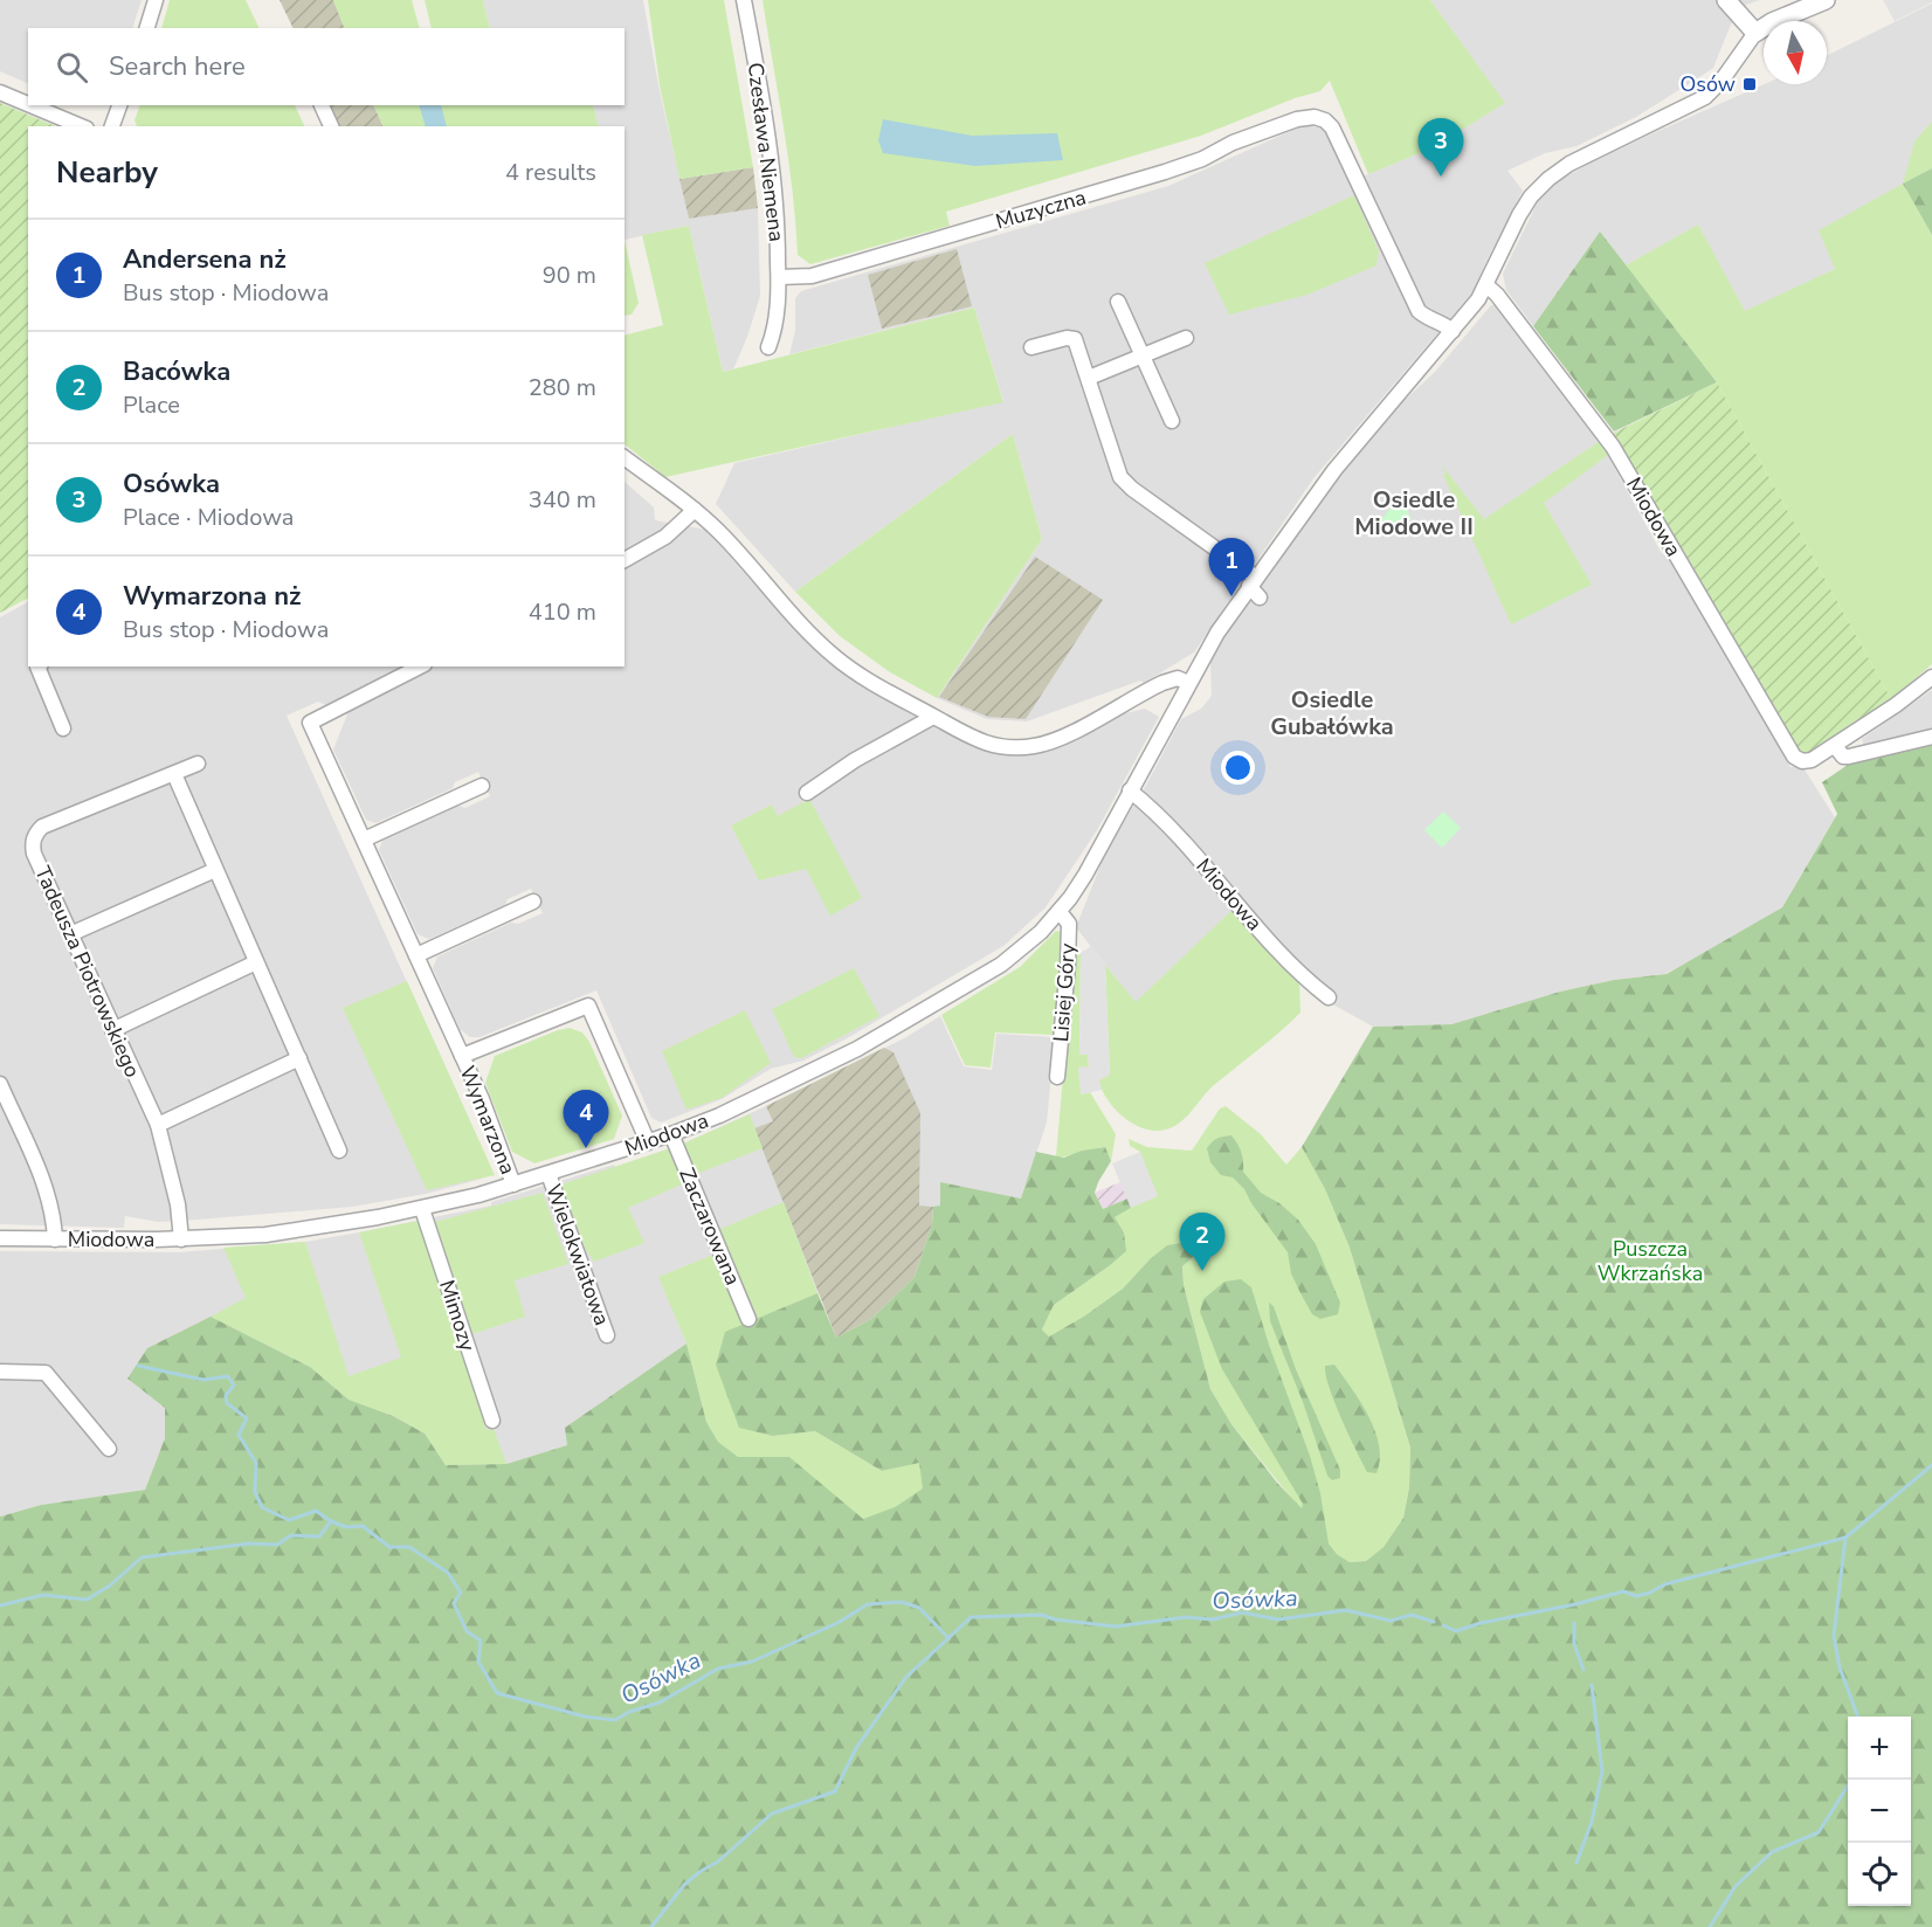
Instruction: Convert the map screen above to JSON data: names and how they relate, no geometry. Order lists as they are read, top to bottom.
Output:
{
  "streets": {
    "street": [
      "Czesława Niemena",
      "Muzyczna",
      "Miodowa",
      "Tadeusza Piotrowskiego",
      "Lisiej Góry",
      "Wymarzona",
      "Zaczarowana",
      "Wielokwiatowa",
      "Mimozy"
    ]
  },
  "crossings": [
    ["Czesława Niemena", "Muzyczna"],
    ["Muzyczna", "Miodowa"],
    ["Miodowa", "Tadeusza Piotrowskiego"],
    ["Miodowa", "Lisiej Góry"],
    ["Miodowa", "Wymarzona"],
    ["Miodowa", "Zaczarowana"],
    ["Miodowa", "Wielokwiatowa"],
    ["Miodowa", "Mimozy"]
  ],
  "districts": ["Osiedle Miodowe II", "Osiedle Gubałówka"],
  "water": ["Osówka"],
  "parks": ["Puszcza Wkrzańska"],
  "places": {
    "transit": ["Osów"]
  },
  "north": "bottom",
  "page": {
    "search": "Search here",
    "pins": [
      "3",
      "1",
      "4",
      "2"
    ],
    "heading": ["Nearby", "4 results"],
    "list": [
      {
        "mark": "1",
        "name": "Andersena nż",
        "note": "Bus stop · Miodowa",
        "value": "90 m"
      },
      {
        "mark": "2",
        "name": "Bacówka",
        "note": "Place",
        "value": "280 m"
      },
      {
        "mark": "3",
        "name": "Osówka",
        "note": "Place · Miodowa",
        "value": "340 m"
      },
      {
        "mark": "4",
        "name": "Wymarzona nż",
        "note": "Bus stop · Miodowa",
        "value": "410 m"
      }
    ],
    "map_buttons": ["+", "−"]
  }
}
